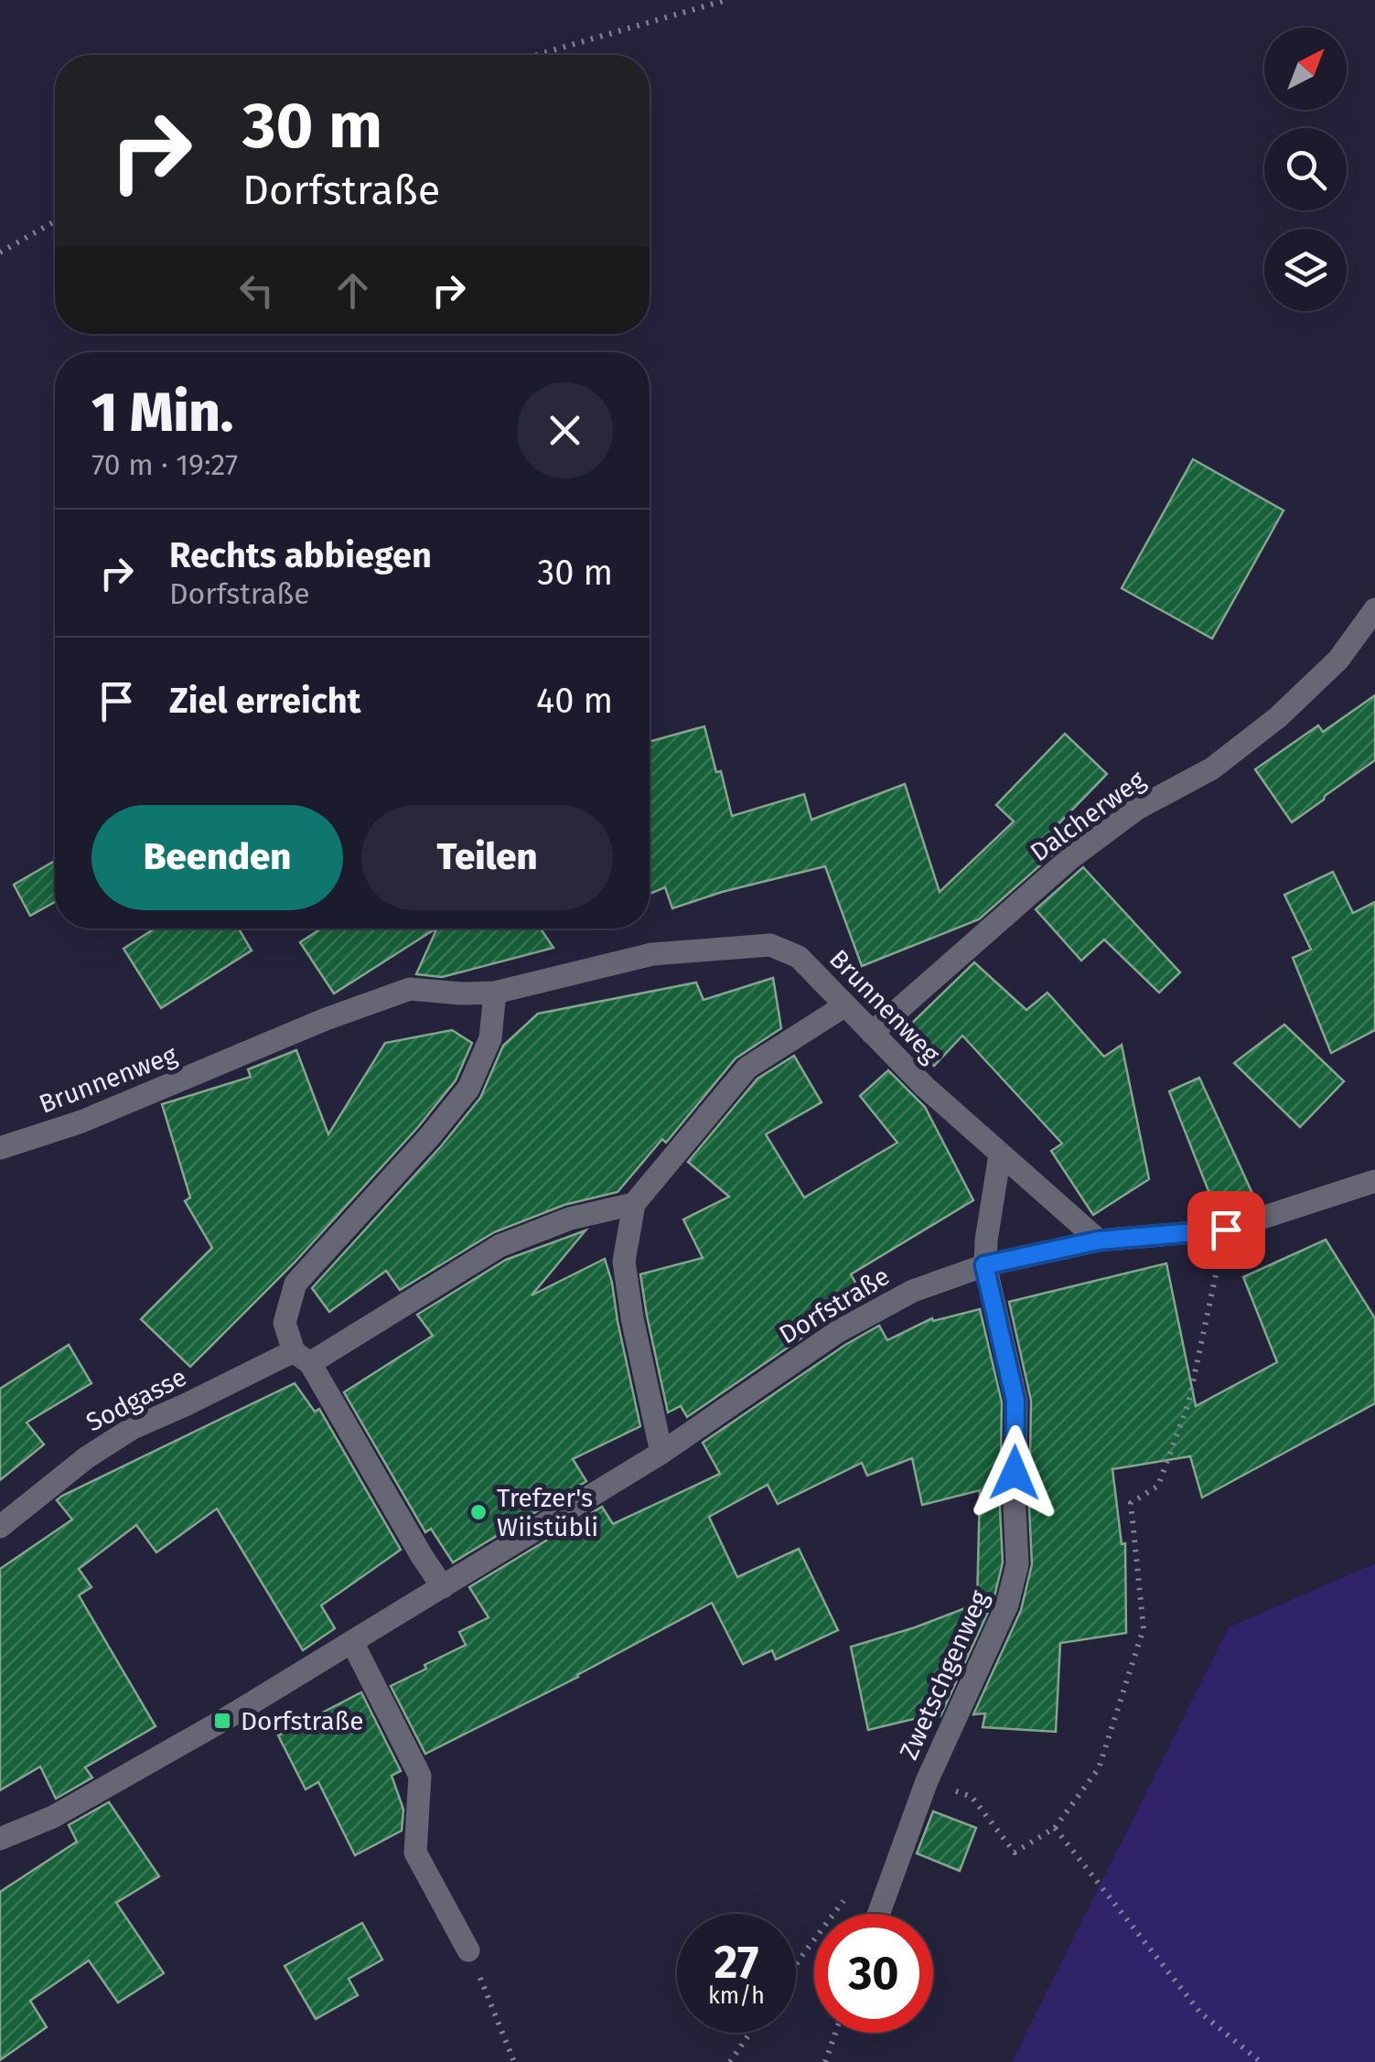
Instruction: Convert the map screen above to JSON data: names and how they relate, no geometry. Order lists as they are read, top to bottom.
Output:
{
  "streets": {
    "street": [
      "Dalcherweg",
      "Brunnenweg",
      "Dorfstraße",
      "Sodgasse",
      "Zwetschgenweg"
    ]
  },
  "crossings": [
    ["Dalcherweg", "Brunnenweg"],
    ["Brunnenweg", "Dorfstraße"],
    ["Dorfstraße", "Zwetschgenweg"]
  ],
  "places": {
    "other": ["Trefzer's Wiistübli"],
    "transit": ["Dorfstraße"]
  },
  "north": "top right",
  "page": {
    "turn": ["30 m", "Dorfstraße"],
    "heading": ["1 Min.", "70 m · 19:27"],
    "list": [
      {
        "name": "Rechts abbiegen",
        "note": "Dorfstraße",
        "value": "30 m"
      },
      {
        "name": "Ziel erreicht",
        "value": "40 m"
      }
    ],
    "buttons": ["Beenden", "Teilen"],
    "speed": "27 km/h",
    "limit": "30"
  }
}
